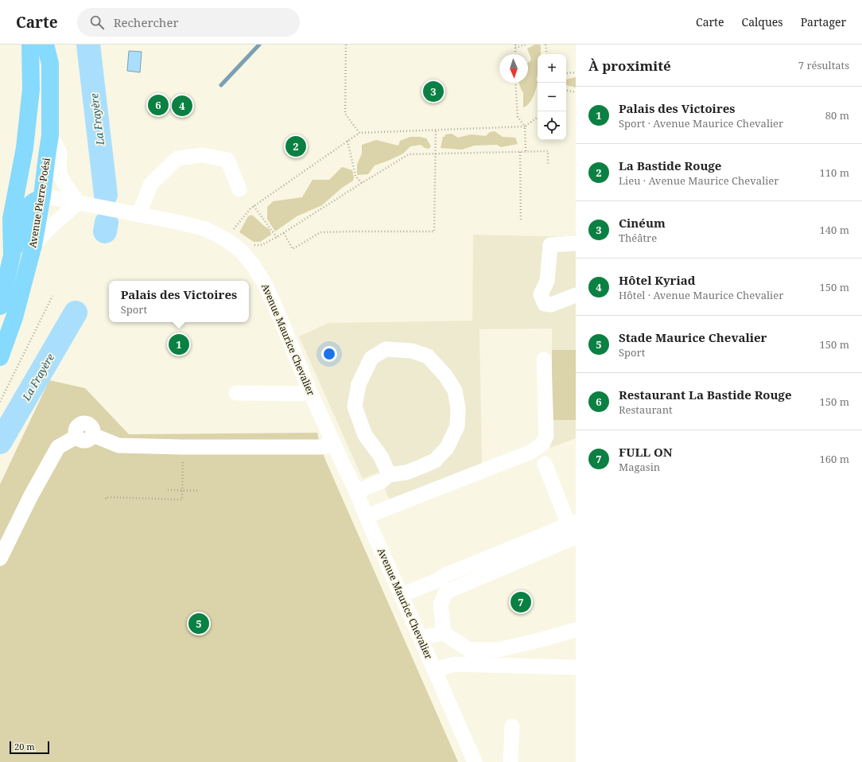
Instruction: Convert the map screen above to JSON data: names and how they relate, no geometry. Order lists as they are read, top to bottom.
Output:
{
  "streets": {
    "main road": ["Avenue Pierre Poési"],
    "street": ["Avenue Maurice Chevalier"]
  },
  "crossings": [
    ["Avenue Pierre Poési", "Avenue Maurice Chevalier"]
  ],
  "water": ["La Frayère"],
  "scale_bar": "20 m",
  "north": "bottom",
  "page": {
    "header": "Carte",
    "search": "Rechercher",
    "nav": ["Carte", "Calques", "Partager"],
    "heading": ["À proximité", "7 résultats"],
    "map_buttons": ["+", "−"],
    "pins": [
      "3",
      "6",
      "4",
      "2",
      "1",
      "7",
      "5"
    ],
    "list": [
      {
        "mark": "1",
        "name": "Palais des Victoires",
        "note": "Sport · Avenue Maurice Chevalier",
        "value": "80 m"
      },
      {
        "mark": "2",
        "name": "La Bastide Rouge",
        "note": "Lieu · Avenue Maurice Chevalier",
        "value": "110 m"
      },
      {
        "mark": "3",
        "name": "Cinéum",
        "note": "Théâtre",
        "value": "140 m"
      },
      {
        "mark": "4",
        "name": "Hôtel Kyriad",
        "note": "Hôtel · Avenue Maurice Chevalier",
        "value": "150 m"
      },
      {
        "mark": "5",
        "name": "Stade Maurice Chevalier",
        "note": "Sport",
        "value": "150 m"
      },
      {
        "mark": "6",
        "name": "Restaurant La Bastide Rouge",
        "note": "Restaurant",
        "value": "150 m"
      },
      {
        "mark": "7",
        "name": "FULL ON",
        "note": "Magasin",
        "value": "160 m"
      }
    ],
    "popup": ["Palais des Victoires", "Sport"],
    "scale": "20 m"
  }
}
